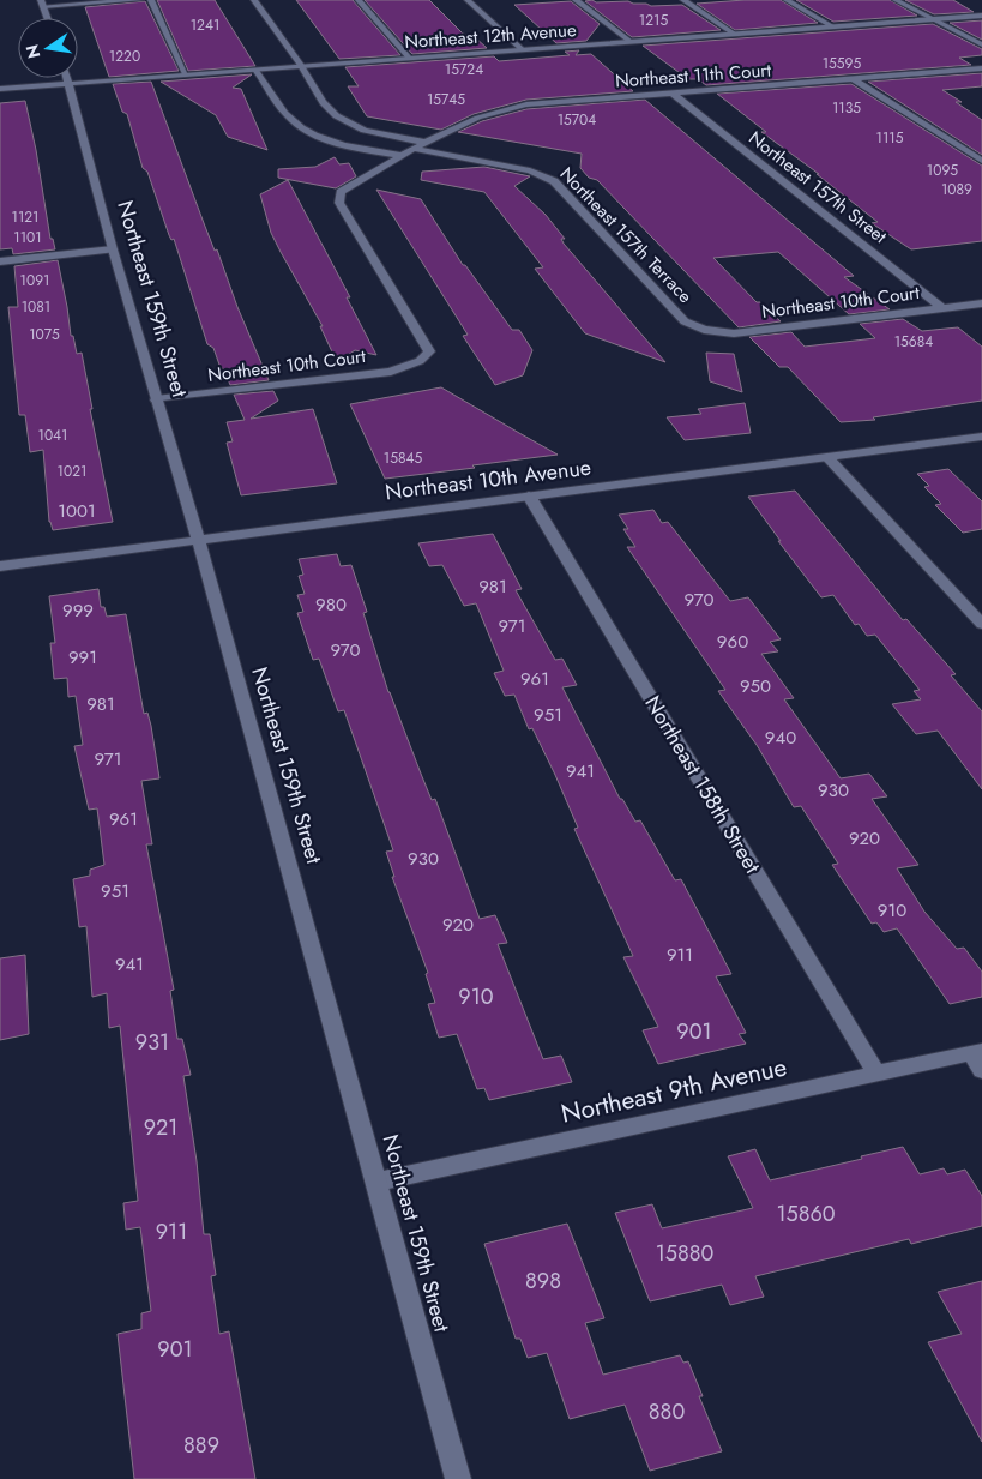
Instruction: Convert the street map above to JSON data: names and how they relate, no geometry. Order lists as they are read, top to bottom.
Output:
{
  "streets": {
    "street": [
      "Northeast 12th Avenue",
      "Northeast 11th Court",
      "Northeast 157th Street",
      "Northeast 157th Terrace",
      "Northeast 159th Street",
      "Northeast 10th Court",
      "Northeast 10th Avenue",
      "Northeast 158th Street",
      "Northeast 9th Avenue"
    ]
  },
  "crossings": [
    ["Northeast 12th Avenue", "Northeast 159th Street"],
    ["Northeast 11th Court", "Northeast 157th Street"],
    ["Northeast 11th Court", "Northeast 157th Terrace"],
    ["Northeast 157th Street", "Northeast 10th Court"],
    ["Northeast 157th Terrace", "Northeast 10th Court"],
    ["Northeast 159th Street", "Northeast 10th Court"],
    ["Northeast 159th Street", "Northeast 10th Avenue"],
    ["Northeast 159th Street", "Northeast 9th Avenue"],
    ["Northeast 10th Avenue", "Northeast 158th Street"],
    ["Northeast 158th Street", "Northeast 9th Avenue"]
  ],
  "house_numbers": [
    "1215",
    "1241",
    "1220",
    "15595",
    "15724",
    "15745",
    "1135",
    "15704",
    "1115",
    "1095",
    "1089",
    "1121",
    "1101",
    "1091",
    "1081",
    "1075",
    "15684",
    "1041",
    "15845",
    "1021",
    "1001",
    "981",
    "970",
    "980",
    "999",
    "971",
    "960",
    "970",
    "991",
    "961",
    "950",
    "981",
    "951",
    "940",
    "971",
    "941",
    "930",
    "961",
    "920",
    "930",
    "951",
    "910",
    "920",
    "911",
    "941",
    "910",
    "901",
    "931",
    "921",
    "15860",
    "911",
    "15880",
    "898",
    "901",
    "880",
    "889"
  ],
  "north": "left"
}
